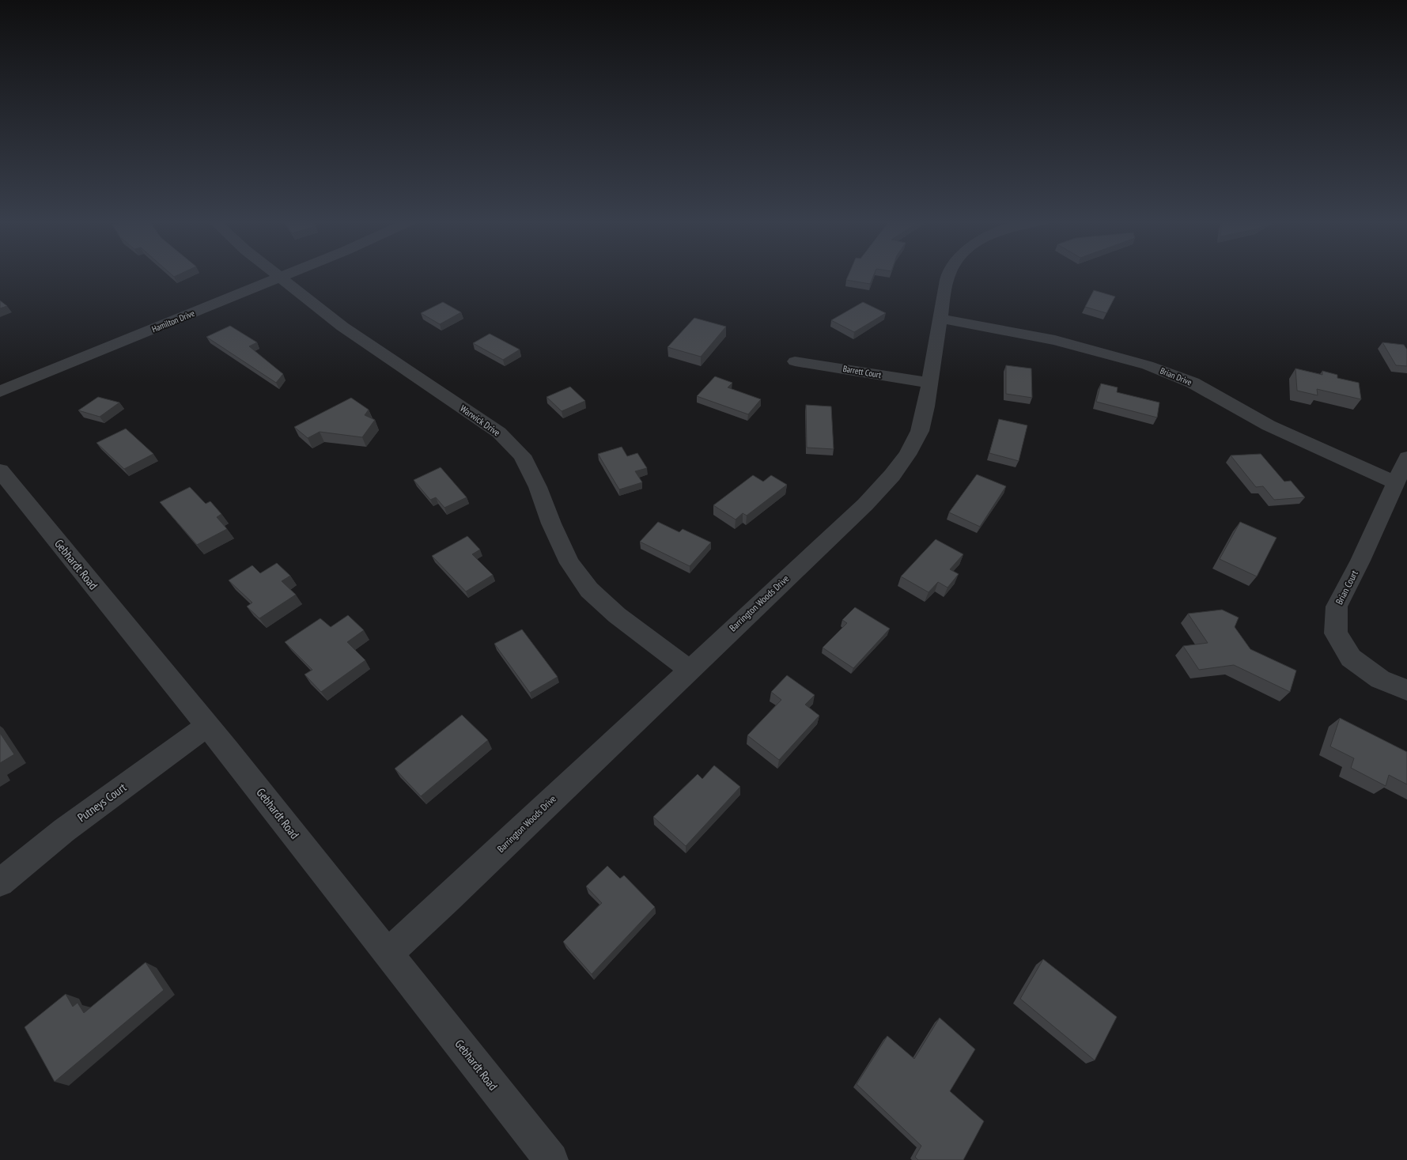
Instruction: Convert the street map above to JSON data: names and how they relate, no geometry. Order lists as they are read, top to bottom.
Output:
{
  "streets": {
    "street": [
      "Hamilton Drive",
      "Barrett Court",
      "Brian Drive",
      "Warwick Drive",
      "Gebhardt Road",
      "Brian Court",
      "Barrington Woods Drive",
      "Putneys Court"
    ]
  },
  "crossings": [
    ["Hamilton Drive", "Warwick Drive"],
    ["Barrett Court", "Barrington Woods Drive"],
    ["Brian Drive", "Brian Court"],
    ["Brian Drive", "Barrington Woods Drive"],
    ["Warwick Drive", "Barrington Woods Drive"],
    ["Gebhardt Road", "Barrington Woods Drive"],
    ["Gebhardt Road", "Putneys Court"]
  ]
}
